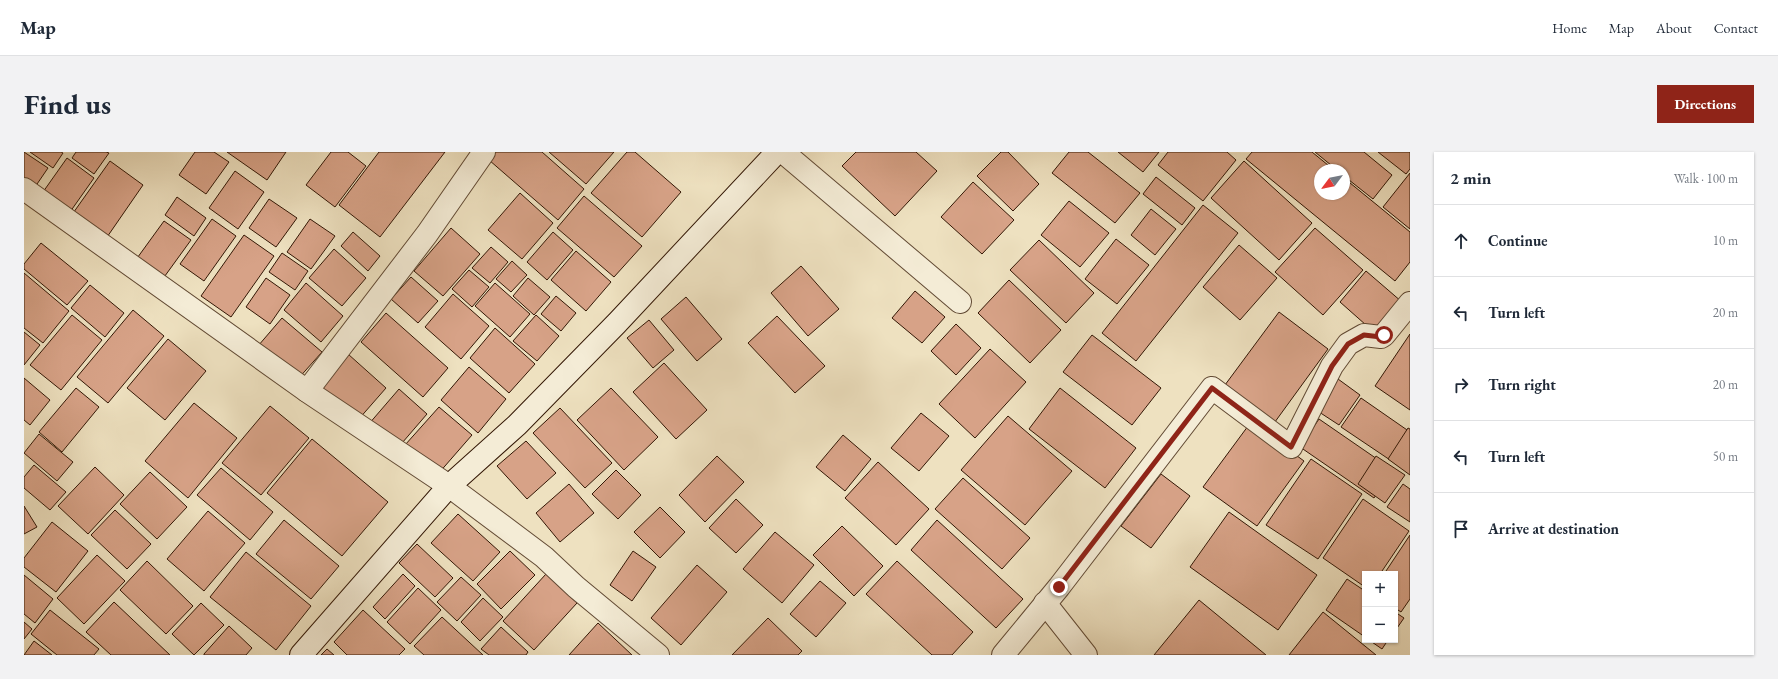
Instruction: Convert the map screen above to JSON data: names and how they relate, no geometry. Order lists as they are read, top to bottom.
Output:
{
  "north": "bottom left",
  "page": {
    "header": "Map",
    "nav": [
      "Home",
      "Map",
      "About",
      "Contact"
    ],
    "buttons": "Directions",
    "title": "Find us",
    "heading": ["2 min", "Walk · 100 m"],
    "list": [
      ["Continue", "10 m"],
      ["Turn left", "20 m"],
      ["Turn right", "20 m"],
      ["Turn left", "50 m"],
      "Arrive at destination"
    ],
    "map_buttons": ["+", "−"]
  }
}
